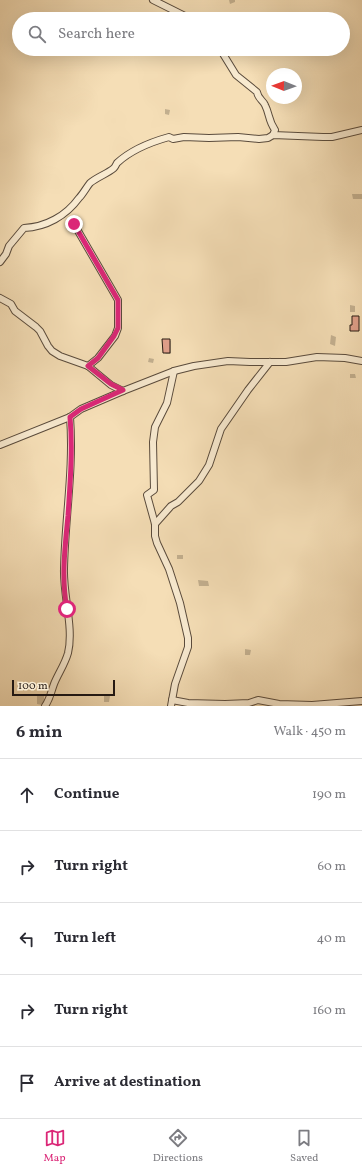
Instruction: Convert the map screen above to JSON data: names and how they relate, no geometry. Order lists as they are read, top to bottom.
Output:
{
  "scale_bar": "100 m",
  "north": "left",
  "page": {
    "search": "Search here",
    "scale": "100 m",
    "heading": ["6 min", "Walk · 450 m"],
    "list": [
      ["Continue", "190 m"],
      ["Turn right", "60 m"],
      ["Turn left", "40 m"],
      ["Turn right", "160 m"],
      "Arrive at destination"
    ],
    "nav": ["Map", "Directions", "Saved"]
  }
}
